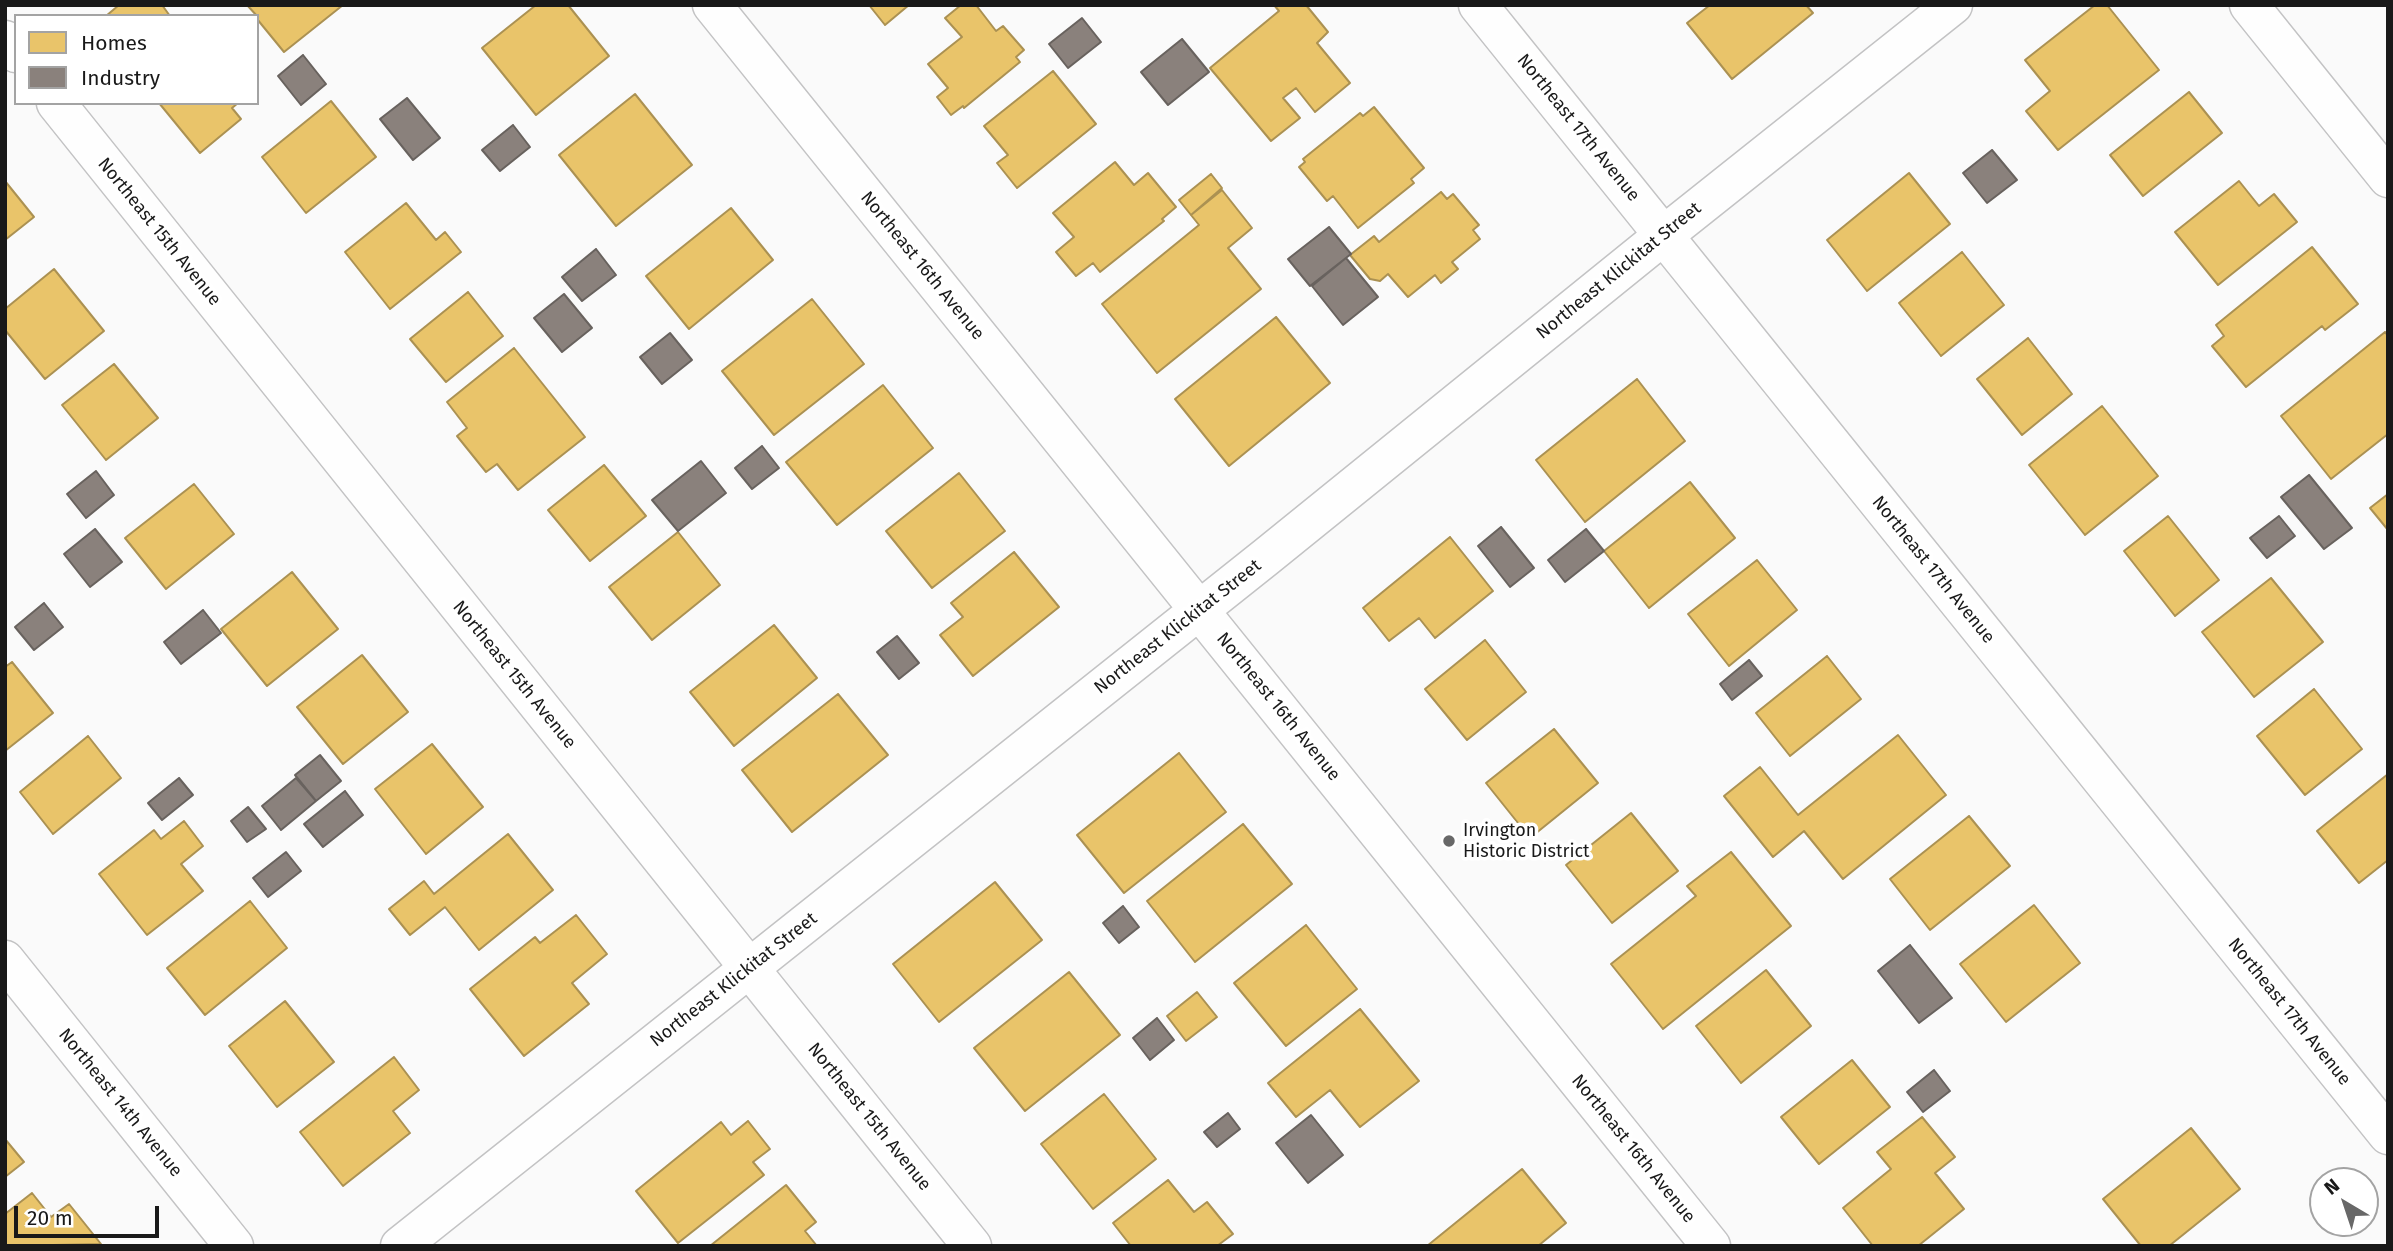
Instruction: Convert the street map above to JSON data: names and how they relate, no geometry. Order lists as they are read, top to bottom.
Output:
{
  "streets": {
    "street": [
      "Northeast 17th Avenue",
      "Northeast 15th Avenue",
      "Northeast 16th Avenue",
      "Northeast Klickitat Street",
      "Northeast 14th Avenue"
    ]
  },
  "crossings": [
    ["Northeast 17th Avenue", "Northeast Klickitat Street"],
    ["Northeast 15th Avenue", "Northeast Klickitat Street"],
    ["Northeast 16th Avenue", "Northeast Klickitat Street"]
  ],
  "places": ["Irvington Historic District"],
  "legend": ["Homes", "Industry"],
  "scale_bar": "20 m",
  "north": "top left"
}
